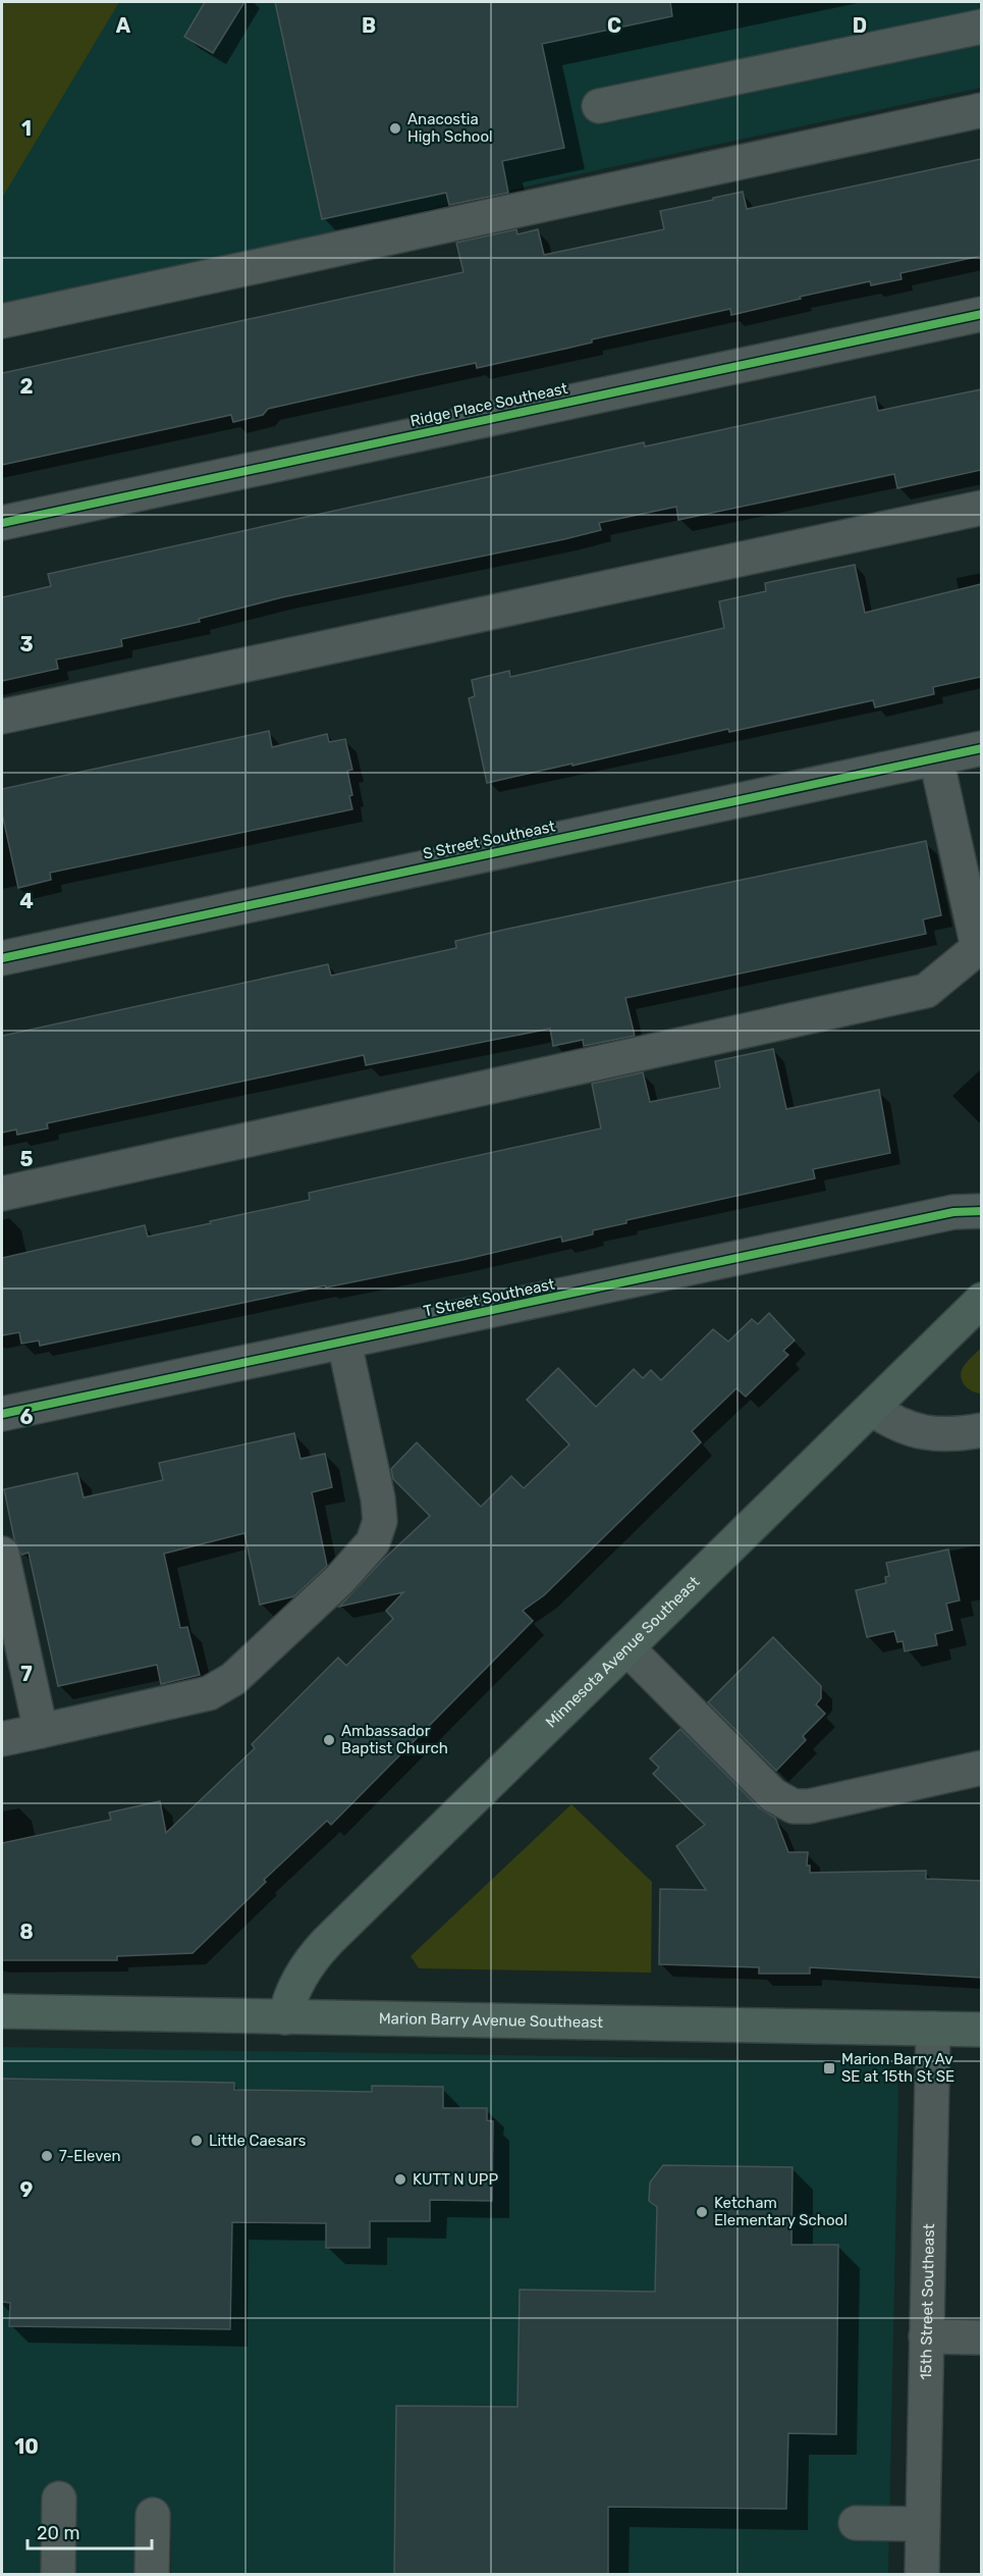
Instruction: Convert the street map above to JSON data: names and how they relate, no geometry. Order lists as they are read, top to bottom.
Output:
{
  "streets": {
    "main road": ["Minnesota Avenue Southeast", "Marion Barry Avenue Southeast"],
    "street": [
      "Ridge Place Southeast",
      "S Street Southeast",
      "T Street Southeast",
      "15th Street Southeast"
    ]
  },
  "crossings": [
    ["Minnesota Avenue Southeast", "Marion Barry Avenue Southeast"],
    ["Marion Barry Avenue Southeast", "15th Street Southeast"]
  ],
  "places": {
    "other": [
      "Anacostia High School",
      "Ambassador Baptist Church",
      "Little Caesars",
      "7-Eleven",
      "KUTT N UPP",
      "Ketcham Elementary School"
    ],
    "transit": ["Marion Barry Av SE at 15th St SE"]
  },
  "scale_bar": "20 m",
  "grid": {
    "columns": [
      "A",
      "B",
      "C",
      "D"
    ],
    "rows": [
      "1",
      "2",
      "3",
      "4",
      "5",
      "6",
      "7",
      "8",
      "9",
      "10"
    ]
  }
}
